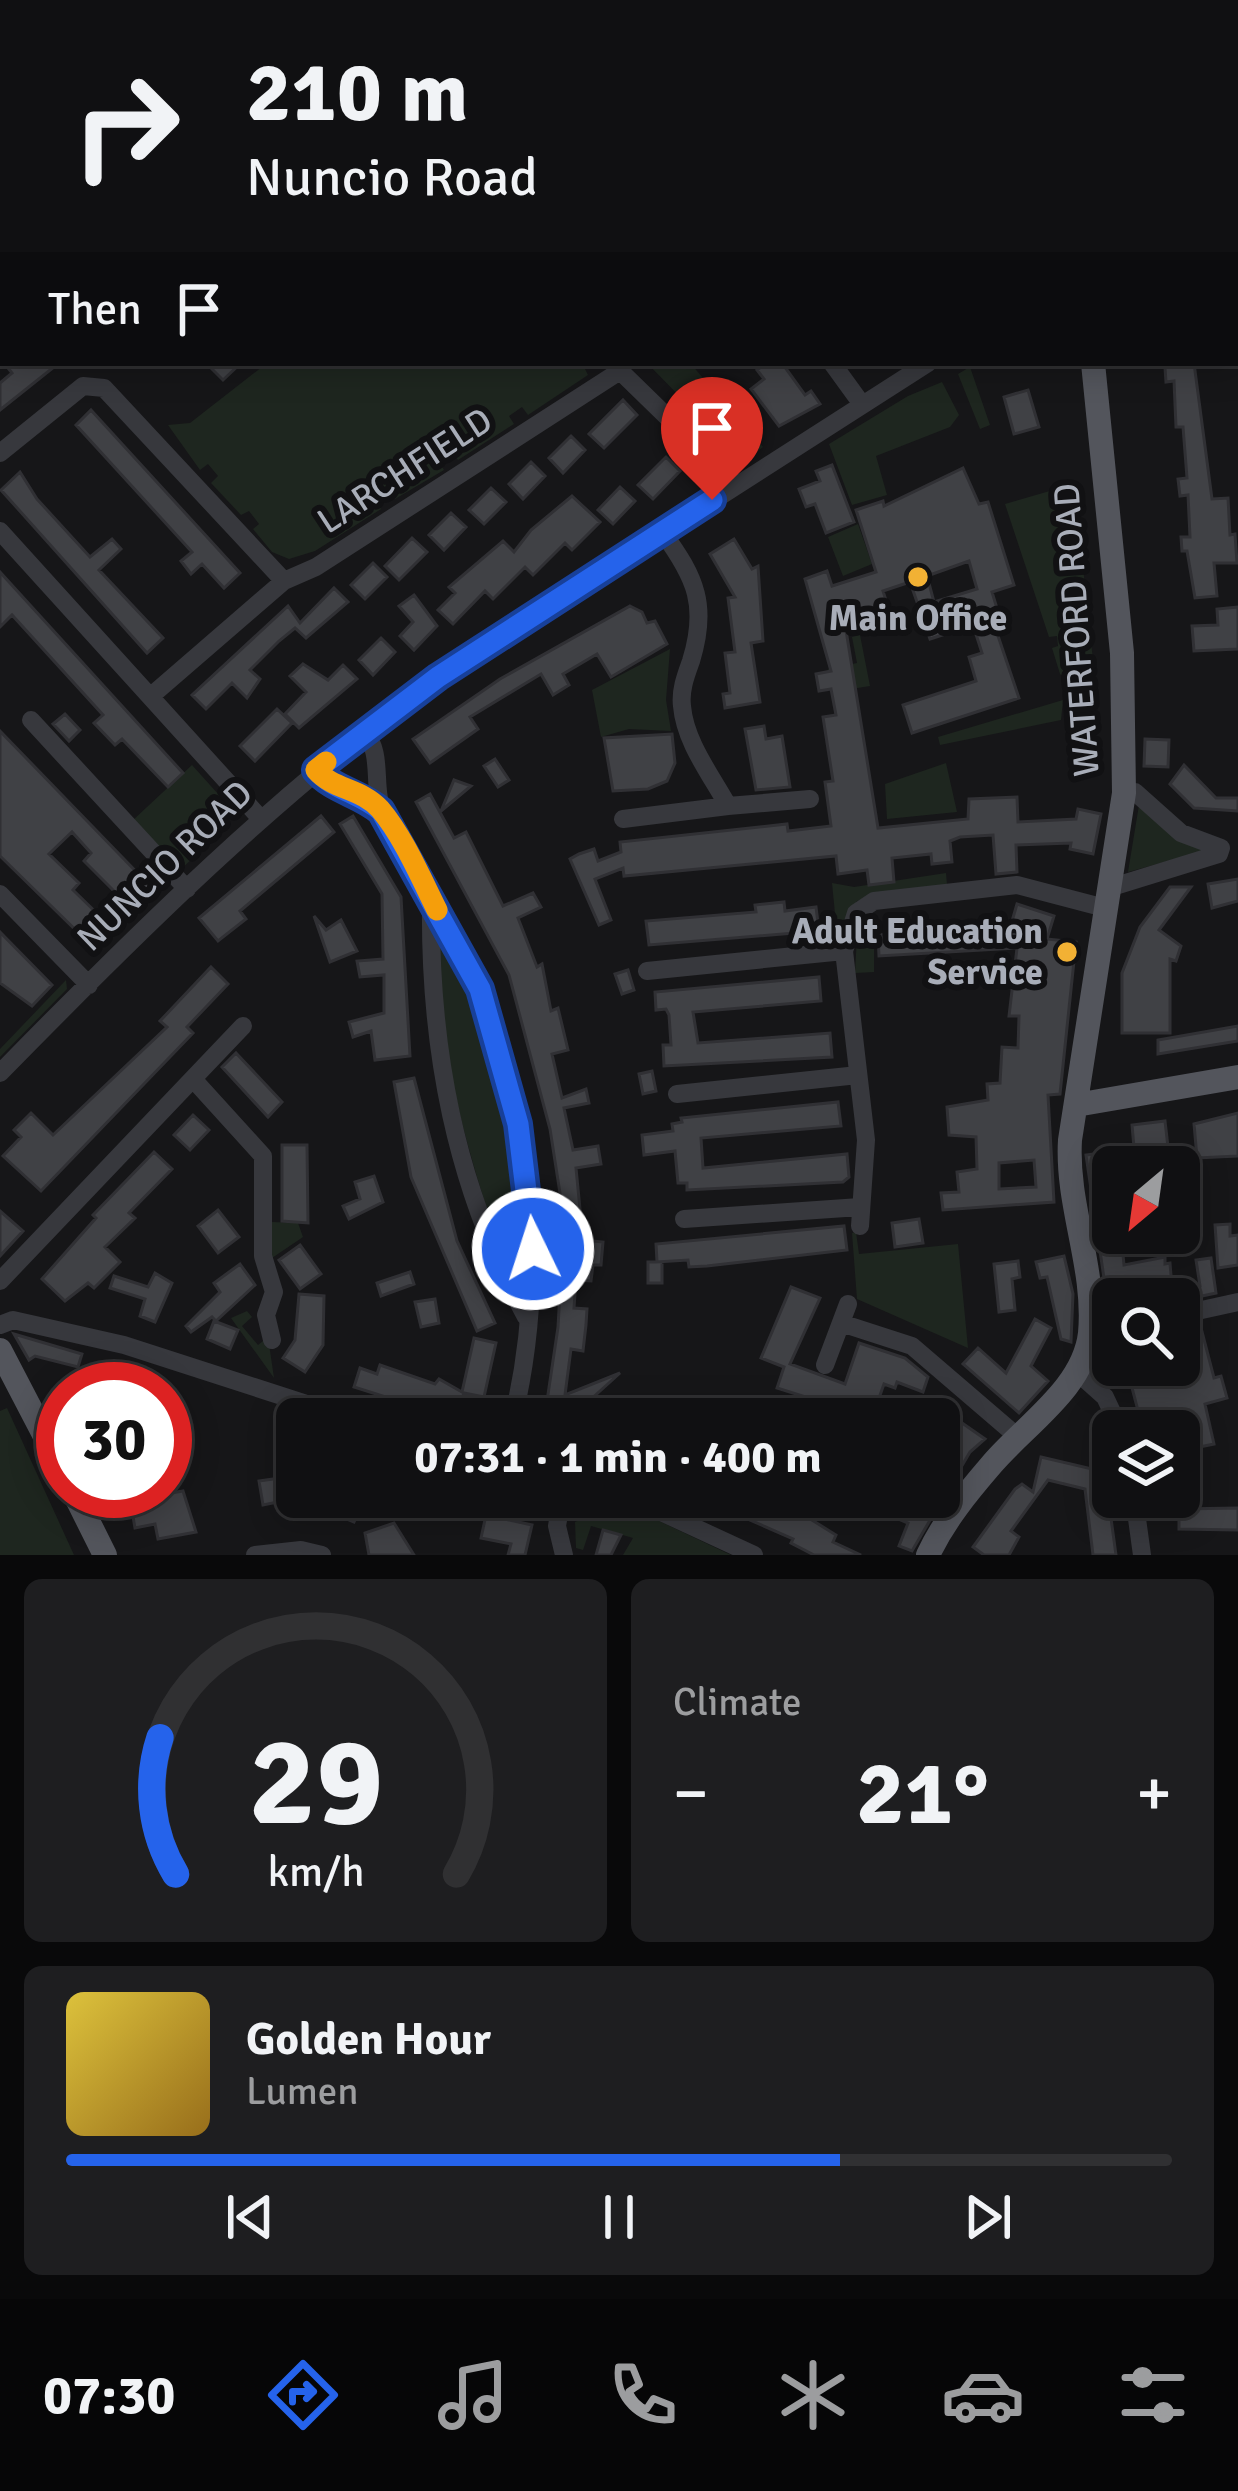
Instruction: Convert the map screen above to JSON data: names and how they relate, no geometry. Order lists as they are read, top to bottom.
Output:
{
  "streets": {
    "main road": ["WATERFORD ROAD"],
    "street": ["LARCHFIELD", "NUNCIO ROAD"]
  },
  "crossings": [
    ["LARCHFIELD", "NUNCIO ROAD"]
  ],
  "places": ["Main Office", "Adult Education Service"],
  "north": "bottom left",
  "page": {
    "turn": ["210 m", "Nuncio Road"],
    "then": "Then",
    "limit": "30",
    "trip": "07:31 · 1 min · 400 m",
    "tile": "Climate",
    "heat": ["−", "21°", "+"],
    "song": ["Golden Hour", "Lumen"],
    "tabs": "07:30",
    "gauge": ["29", "km/h"]
  }
}
